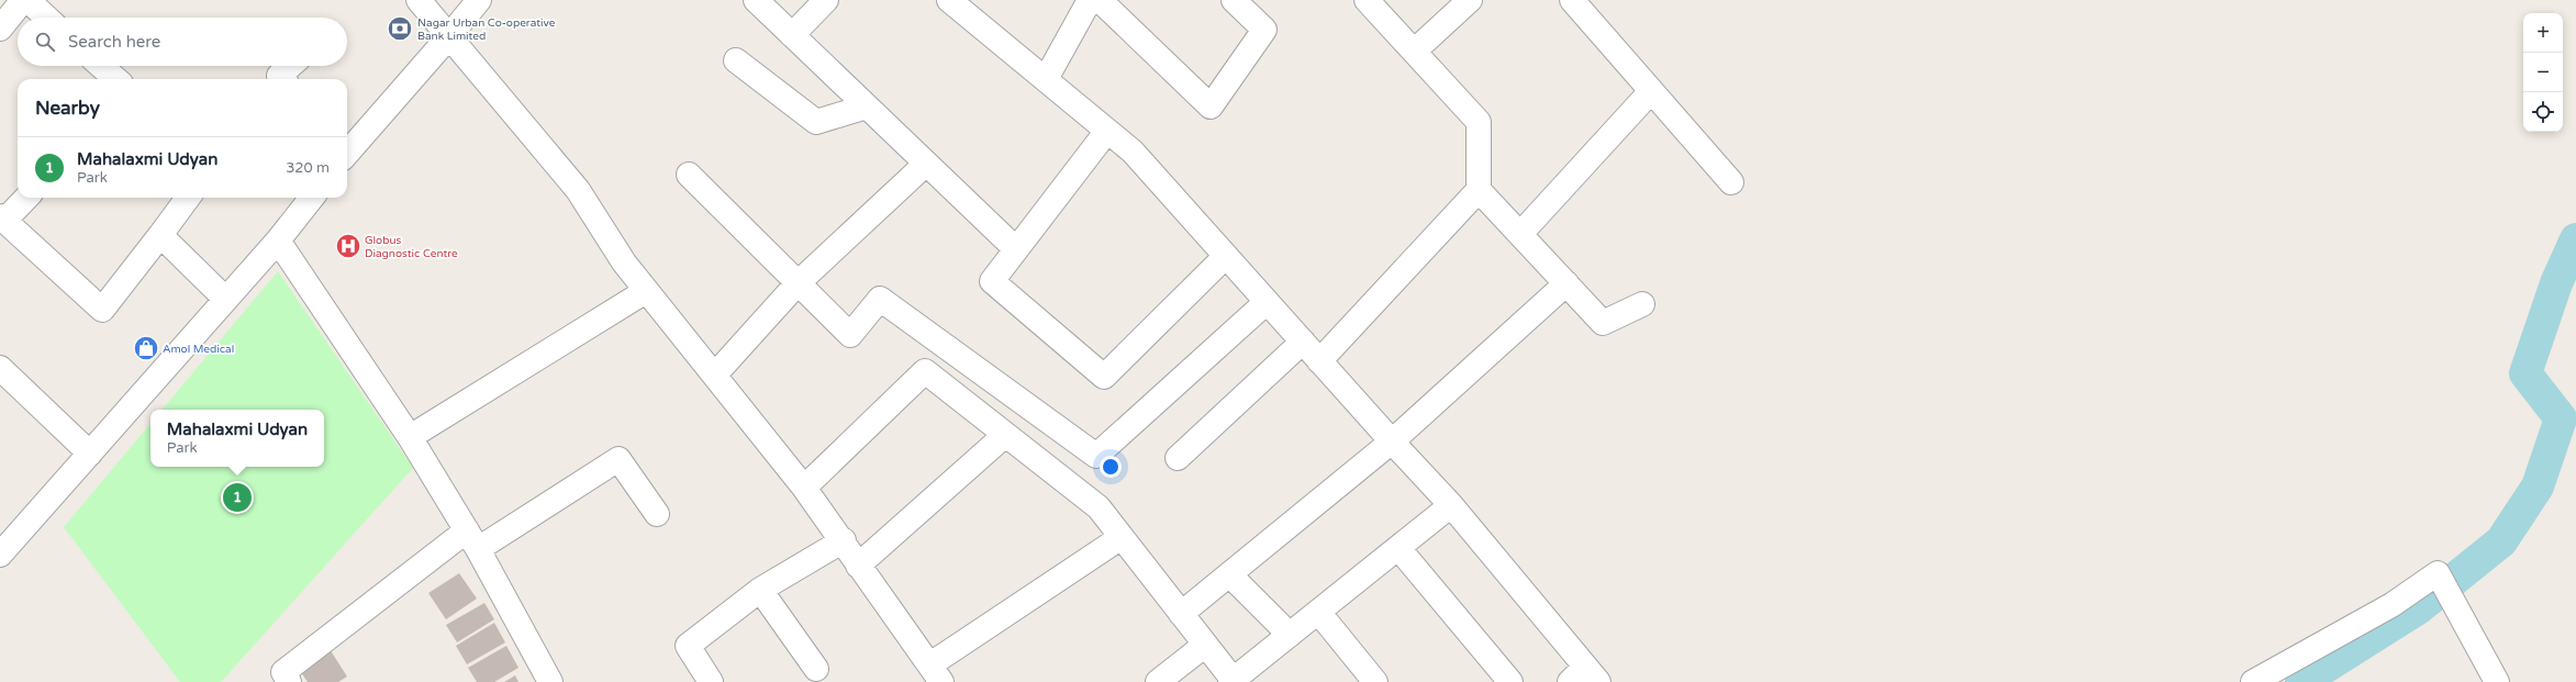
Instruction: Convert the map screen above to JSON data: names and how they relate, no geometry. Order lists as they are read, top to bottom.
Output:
{
  "places": {
    "bank": ["Nagar Urban Co-operative Bank Limited"],
    "hospital": ["Globus Diagnostic Centre"],
    "shop": ["Amol Medical"]
  },
  "page": {
    "map_buttons": ["+", "−"],
    "search": "Search here",
    "heading": "Nearby",
    "list": [
      {
        "mark": "1",
        "name": "Mahalaxmi Udyan",
        "note": "Park",
        "value": "320 m"
      }
    ],
    "popup": ["Mahalaxmi Udyan", "Park"],
    "pins": "1"
  }
}
